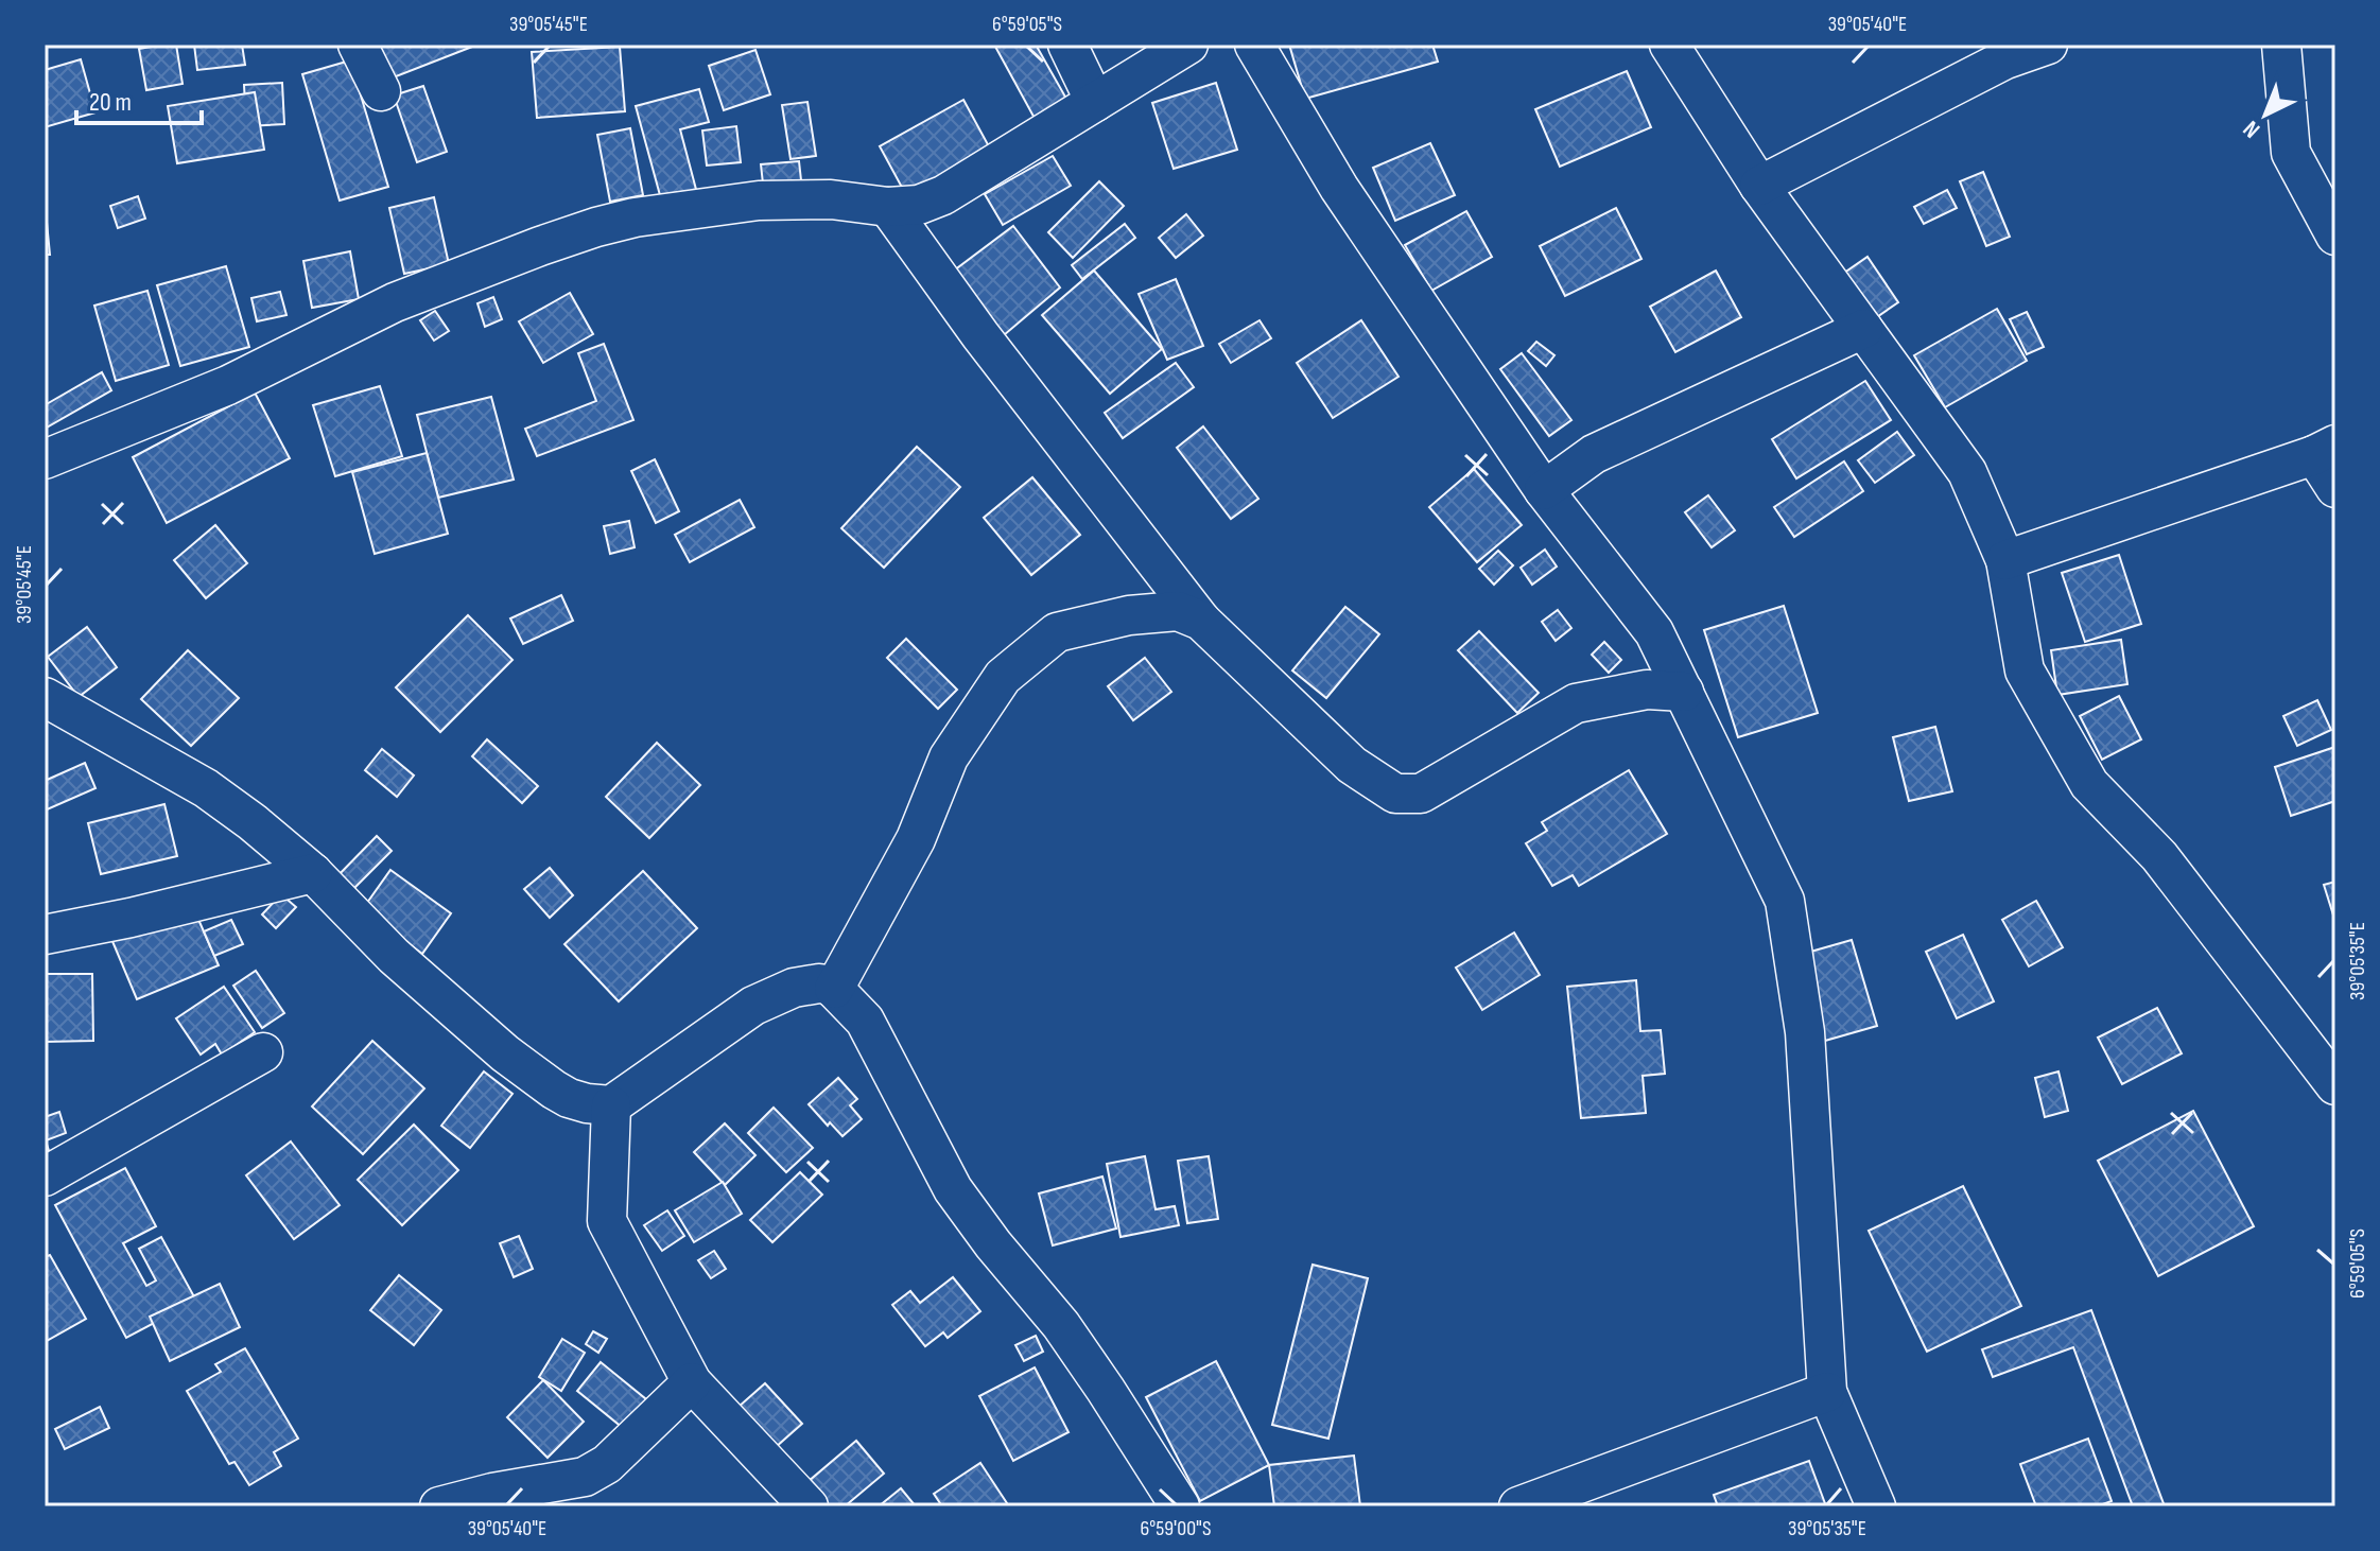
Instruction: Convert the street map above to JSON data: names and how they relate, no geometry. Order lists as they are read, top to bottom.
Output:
{
  "scale_bar": "20 m",
  "north": "bottom left",
  "coordinates": [
    "39°05'45\"E",
    "6°59'05\"S",
    "39°05'40\"E",
    "39°05'35\"E",
    "6°59'00\"S"
  ]
}
